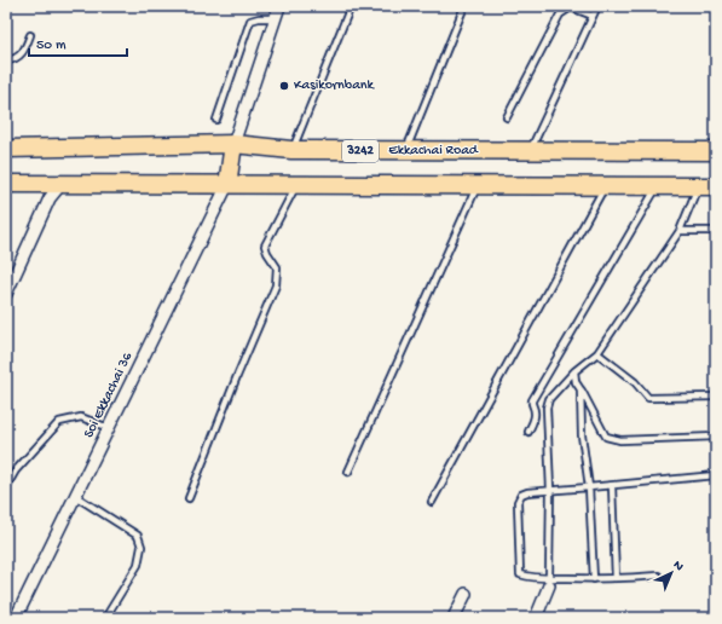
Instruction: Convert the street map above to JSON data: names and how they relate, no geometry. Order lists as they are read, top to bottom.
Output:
{
  "streets": {
    "main road": ["3242", "Ekkachai Road"],
    "street": ["Soi Ekkachai 36"]
  },
  "places": ["Kasikornbank"],
  "scale_bar": "50 m",
  "north": "top right"
}
